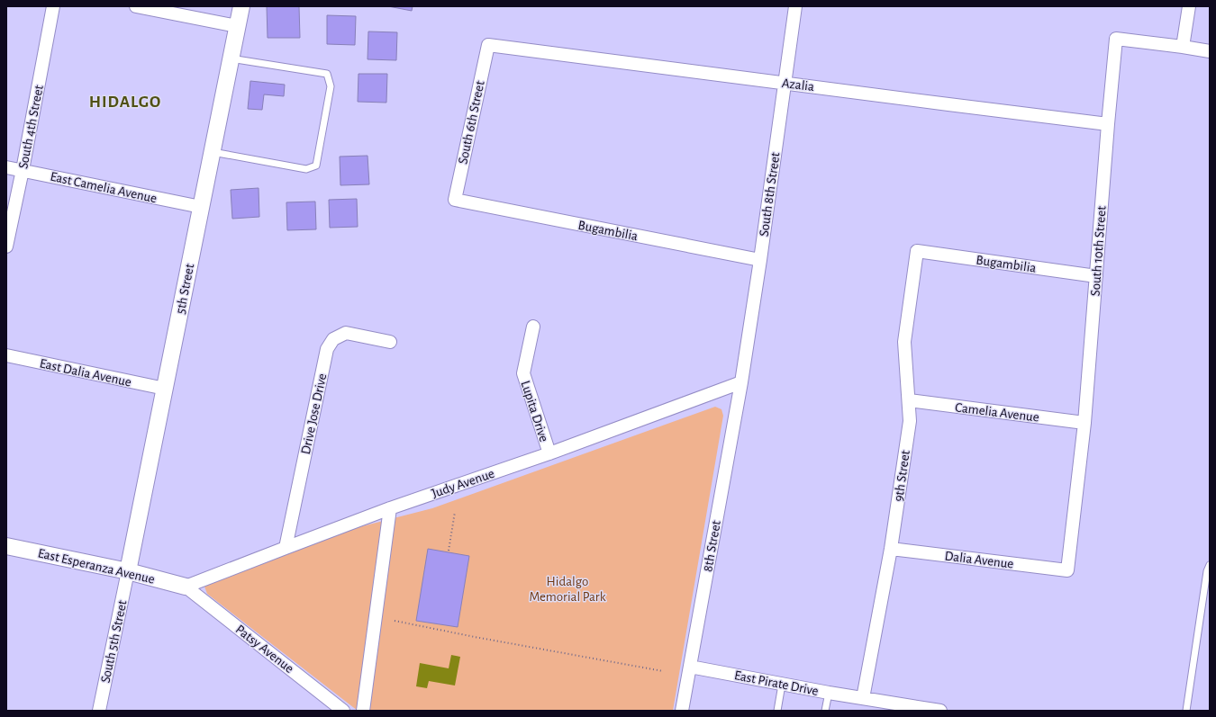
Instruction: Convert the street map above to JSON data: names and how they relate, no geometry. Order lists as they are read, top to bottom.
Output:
{
  "streets": {
    "street": [
      "Azalia",
      "South 6th Street",
      "South 4th Street",
      "East Camelia Avenue",
      "South 8th Street",
      "Bugambilia",
      "South 10th Street",
      "5th Street",
      "East Dalia Avenue",
      "Lupita Drive",
      "Camelia Avenue",
      "Drive Jose Drive",
      "9th Street",
      "Judy Avenue",
      "8th Street",
      "Dalia Avenue",
      "East Esperanza Avenue",
      "South 5th Street",
      "Patsy Avenue",
      "East Pirate Drive"
    ]
  },
  "crossings": [
    ["Azalia", "South 6th Street"],
    ["Azalia", "South 8th Street"],
    ["Azalia", "South 10th Street"],
    ["South 6th Street", "Bugambilia"],
    ["South 4th Street", "East Camelia Avenue"],
    ["East Camelia Avenue", "5th Street"],
    ["South 8th Street", "Bugambilia"],
    ["South 8th Street", "Judy Avenue"],
    ["South 8th Street", "8th Street"],
    ["Bugambilia", "South 10th Street"],
    ["Bugambilia", "9th Street"],
    ["South 10th Street", "Camelia Avenue"],
    ["South 10th Street", "Dalia Avenue"],
    ["5th Street", "East Dalia Avenue"],
    ["5th Street", "East Esperanza Avenue"],
    ["5th Street", "South 5th Street"],
    ["Lupita Drive", "Judy Avenue"],
    ["Camelia Avenue", "9th Street"],
    ["Drive Jose Drive", "Judy Avenue"],
    ["9th Street", "Dalia Avenue"],
    ["9th Street", "East Pirate Drive"],
    ["Judy Avenue", "8th Street"],
    ["Judy Avenue", "East Esperanza Avenue"],
    ["Judy Avenue", "Patsy Avenue"],
    ["8th Street", "East Pirate Drive"],
    ["East Esperanza Avenue", "South 5th Street"],
    ["East Esperanza Avenue", "Patsy Avenue"]
  ],
  "districts": ["HIDALGO"],
  "parks": ["Hidalgo Memorial Park"]
}
